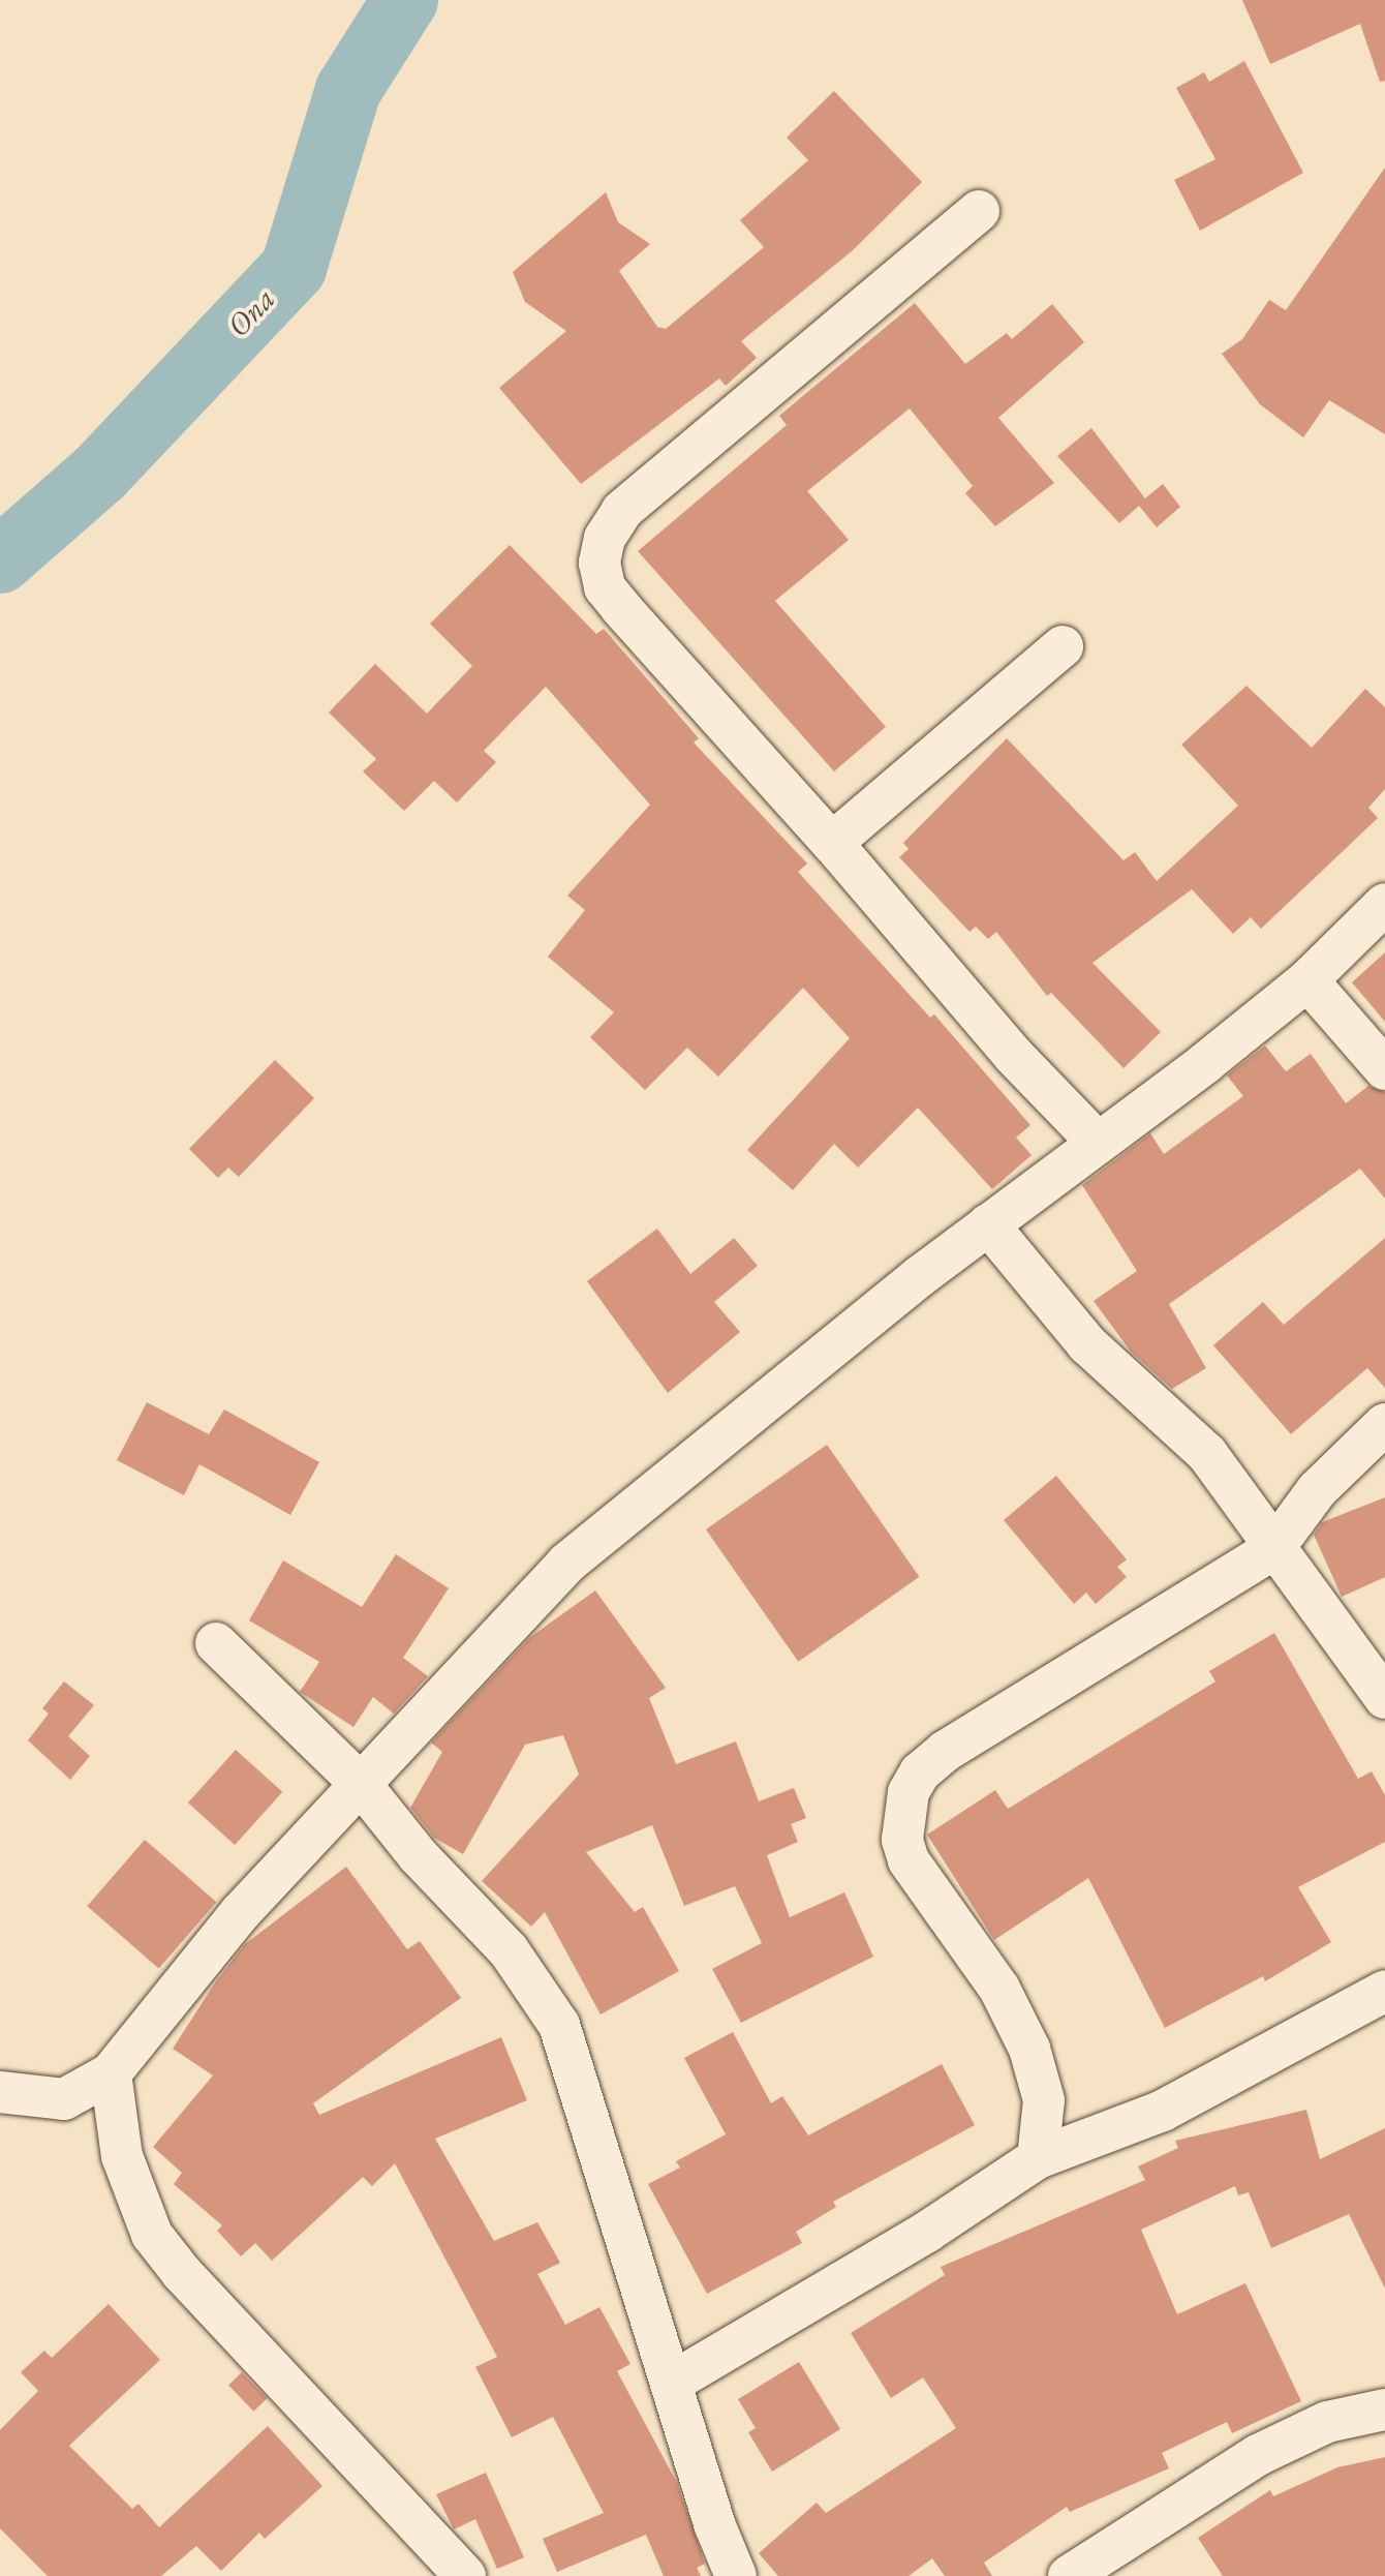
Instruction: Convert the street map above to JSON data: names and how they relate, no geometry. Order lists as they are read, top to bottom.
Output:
{
  "water": ["Ona"]
}
